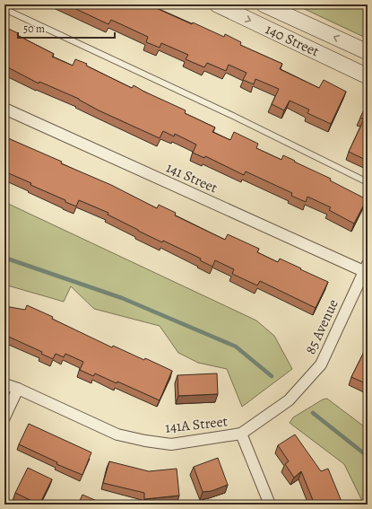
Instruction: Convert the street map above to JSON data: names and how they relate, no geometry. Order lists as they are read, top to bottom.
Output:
{
  "streets": {
    "main road": ["140 Street"],
    "street": ["141 Street", "85 Avenue", "141A Street"]
  },
  "crossings": [
    ["141 Street", "85 Avenue"],
    ["85 Avenue", "141A Street"]
  ],
  "scale_bar": "50 m"
}
